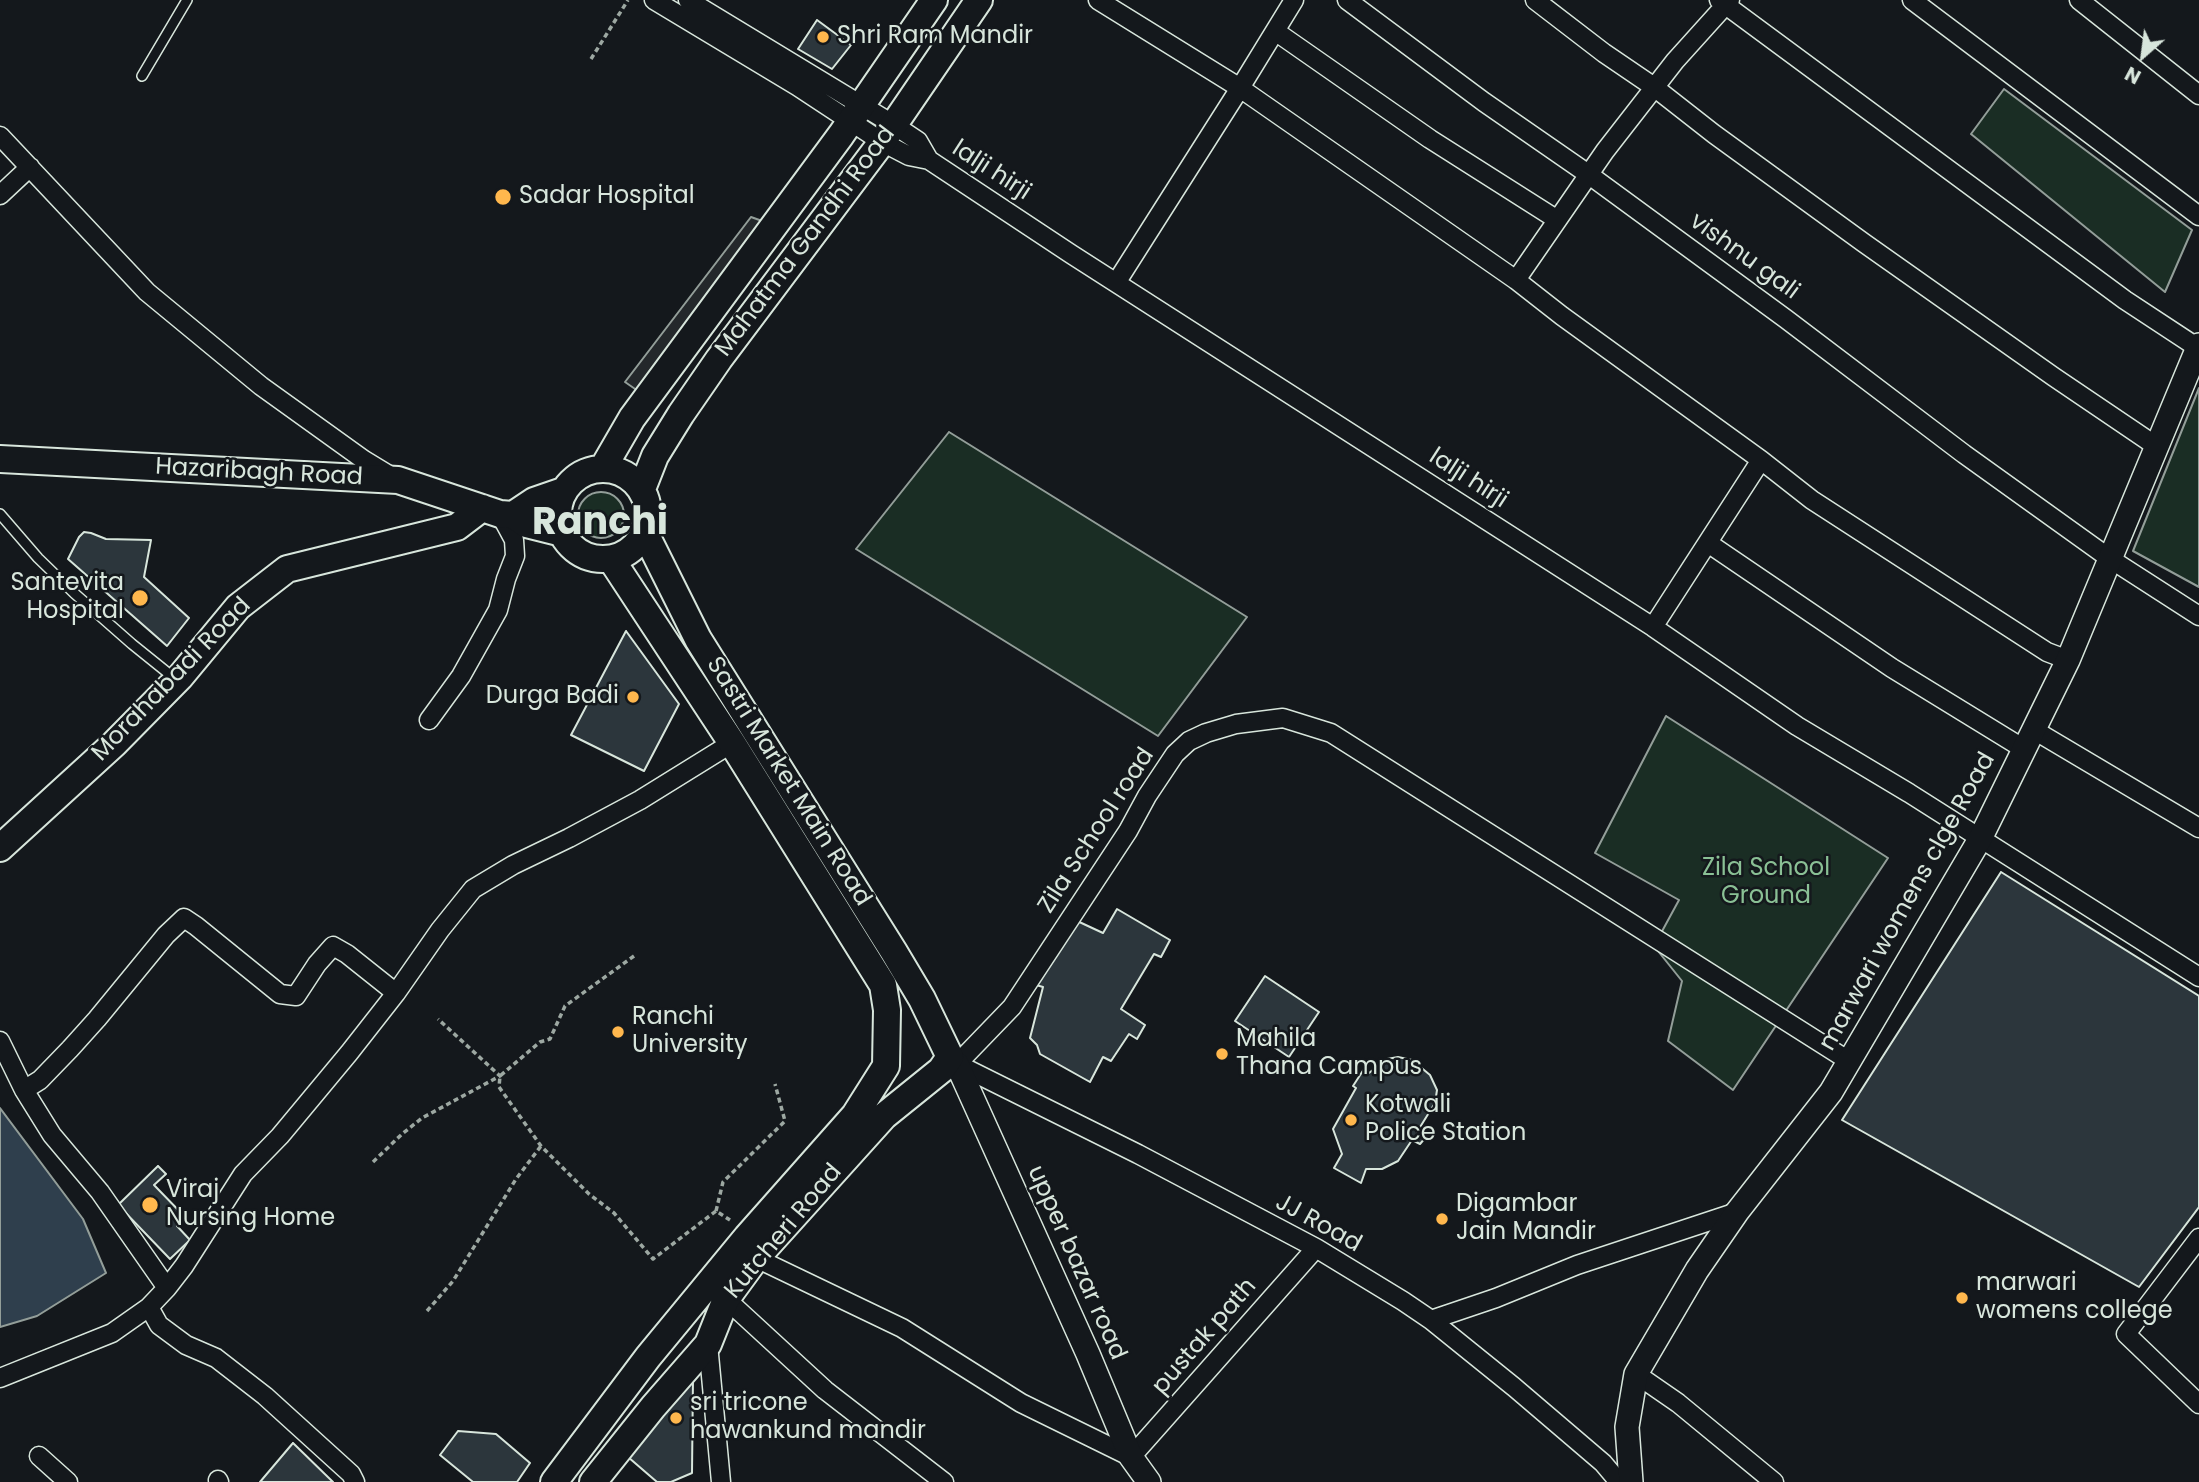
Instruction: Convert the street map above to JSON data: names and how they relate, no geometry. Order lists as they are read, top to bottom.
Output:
{
  "streets": {
    "main road": [
      "Mahatma Gandhi Road",
      "Hazaribagh Road",
      "Morahabadi Road",
      "Sastri Market Main Road",
      "Kutcheri Road"
    ],
    "street": [
      "lalji hirji",
      "vishnu gali",
      "Zila School road",
      "marwari womens clge Road",
      "JJ Road",
      "upper bazar road",
      "pustak path"
    ]
  },
  "crossings": [
    ["lalji hirji", "Mahatma Gandhi Road"],
    ["lalji hirji", "marwari womens clge Road"],
    ["Mahatma Gandhi Road", "Hazaribagh Road"],
    ["Mahatma Gandhi Road", "Sastri Market Main Road"],
    ["vishnu gali", "marwari womens clge Road"],
    ["Hazaribagh Road", "Morahabadi Road"],
    ["Hazaribagh Road", "Sastri Market Main Road"],
    ["Sastri Market Main Road", "Zila School road"],
    ["Sastri Market Main Road", "JJ Road"],
    ["Sastri Market Main Road", "Kutcheri Road"],
    ["Sastri Market Main Road", "upper bazar road"],
    ["Zila School road", "marwari womens clge Road"],
    ["Zila School road", "JJ Road"],
    ["Zila School road", "Kutcheri Road"],
    ["Zila School road", "upper bazar road"],
    ["JJ Road", "Kutcheri Road"],
    ["JJ Road", "upper bazar road"],
    ["JJ Road", "pustak path"],
    ["Kutcheri Road", "upper bazar road"],
    ["upper bazar road", "pustak path"]
  ],
  "districts": ["Ranchi"],
  "parks": ["Zila School Ground"],
  "places": [
    "Shri Ram Mandir",
    "Sadar Hospital",
    "Santevita Hospital",
    "Durga Badi",
    "Ranchi University",
    "Mahila Thana Campus",
    "Kotwali Police Station",
    "Viraj Nursing Home",
    "Digambar Jain Mandir",
    "marwari womens college",
    "sri tricone hawankund mandir"
  ],
  "north": "bottom left"
}
